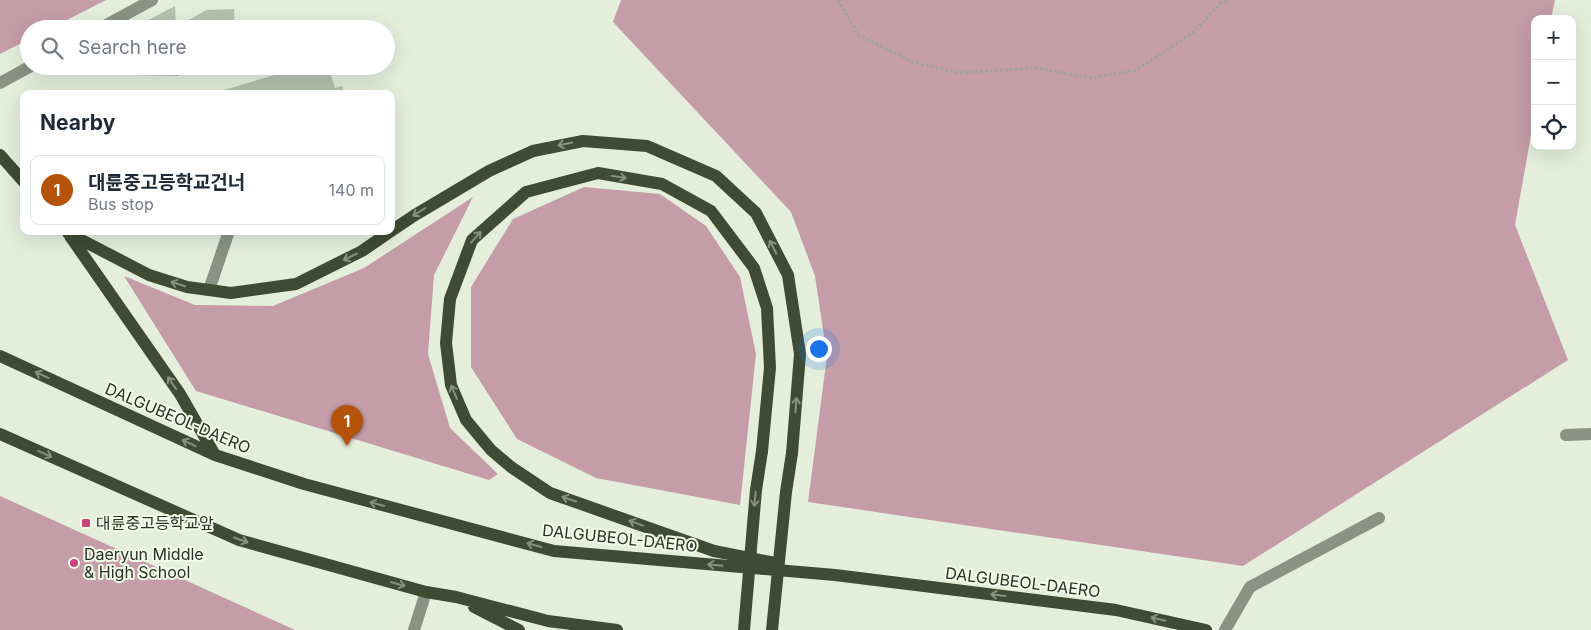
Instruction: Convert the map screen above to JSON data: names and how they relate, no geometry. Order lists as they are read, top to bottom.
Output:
{
  "streets": {
    "main road": ["DALGUBEOL-DAERO"]
  },
  "places": {
    "transit": ["대륜중고등학교앞"],
    "other": ["Daeryun Middle & High School"]
  },
  "page": {
    "map_buttons": ["+", "−"],
    "search": "Search here",
    "heading": "Nearby",
    "list": [
      {
        "mark": "1",
        "name": "대륜중고등학교건너",
        "note": "Bus stop",
        "value": "140 m"
      }
    ],
    "pins": "1"
  }
}
